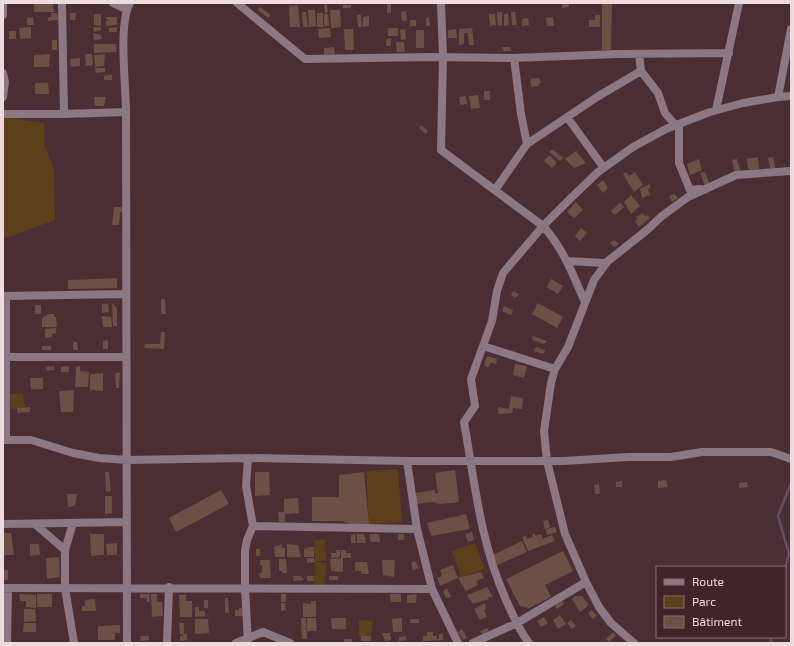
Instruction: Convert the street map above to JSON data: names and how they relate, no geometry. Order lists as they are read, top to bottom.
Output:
{
  "legend": ["Route", "Parc", "Bâtiment"]
}
